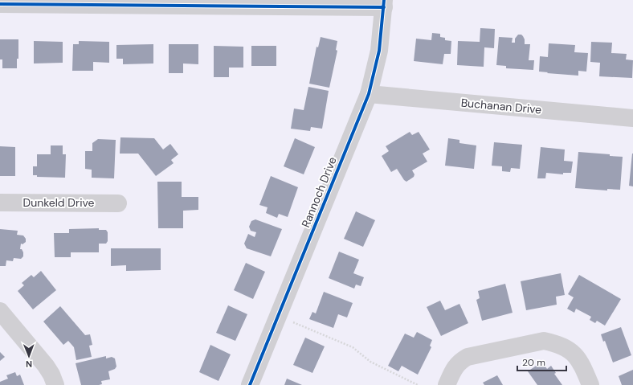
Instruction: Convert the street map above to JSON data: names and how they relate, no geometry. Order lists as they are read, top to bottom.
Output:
{
  "streets": {
    "street": ["Buchanan Drive", "Rannoch Drive", "Dunkeld Drive"]
  },
  "crossings": [
    ["Buchanan Drive", "Rannoch Drive"]
  ],
  "scale_bar": "20 m",
  "north": "bottom"
}
